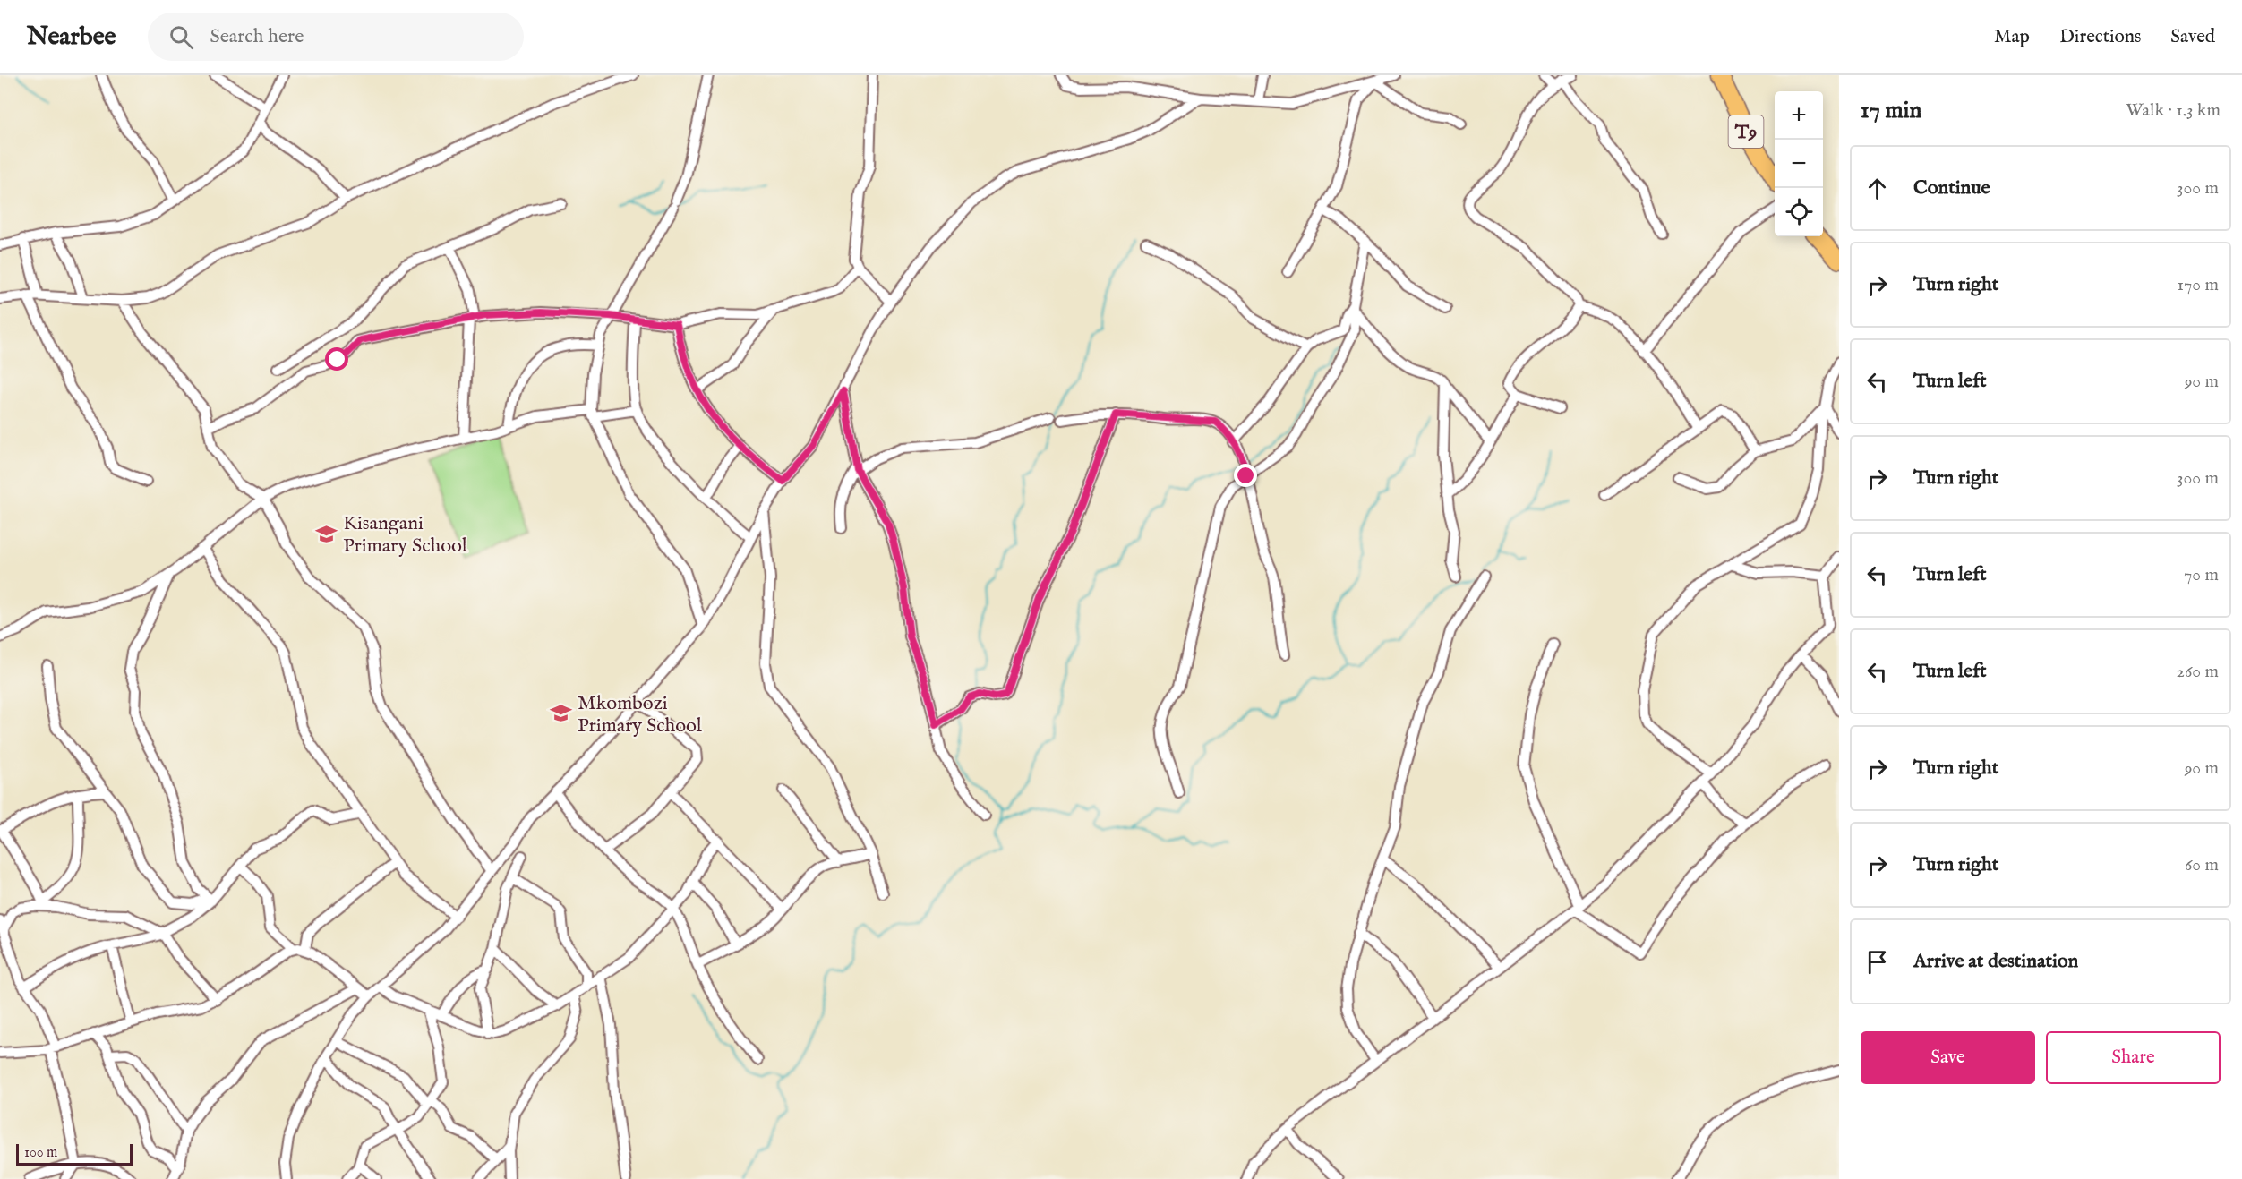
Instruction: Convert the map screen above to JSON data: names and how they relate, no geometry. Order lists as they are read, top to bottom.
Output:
{
  "streets": {
    "highway": ["T9"]
  },
  "places": {
    "school or university": ["Kisangani Primary School", "Mkombozi Primary School"]
  },
  "scale_bar": "100 m",
  "page": {
    "header": "Nearbee",
    "search": "Search here",
    "nav": ["Map", "Directions", "Saved"],
    "heading": ["17 min", "Walk · 1.3 km"],
    "map_buttons": ["+", "−"],
    "list": [
      ["Continue", "300 m"],
      ["Turn right", "170 m"],
      ["Turn left", "90 m"],
      ["Turn right", "300 m"],
      ["Turn left", "70 m"],
      ["Turn left", "260 m"],
      ["Turn right", "90 m"],
      ["Turn right", "60 m"],
      "Arrive at destination"
    ],
    "buttons": ["Save", "Share"],
    "scale": "100 m"
  }
}
